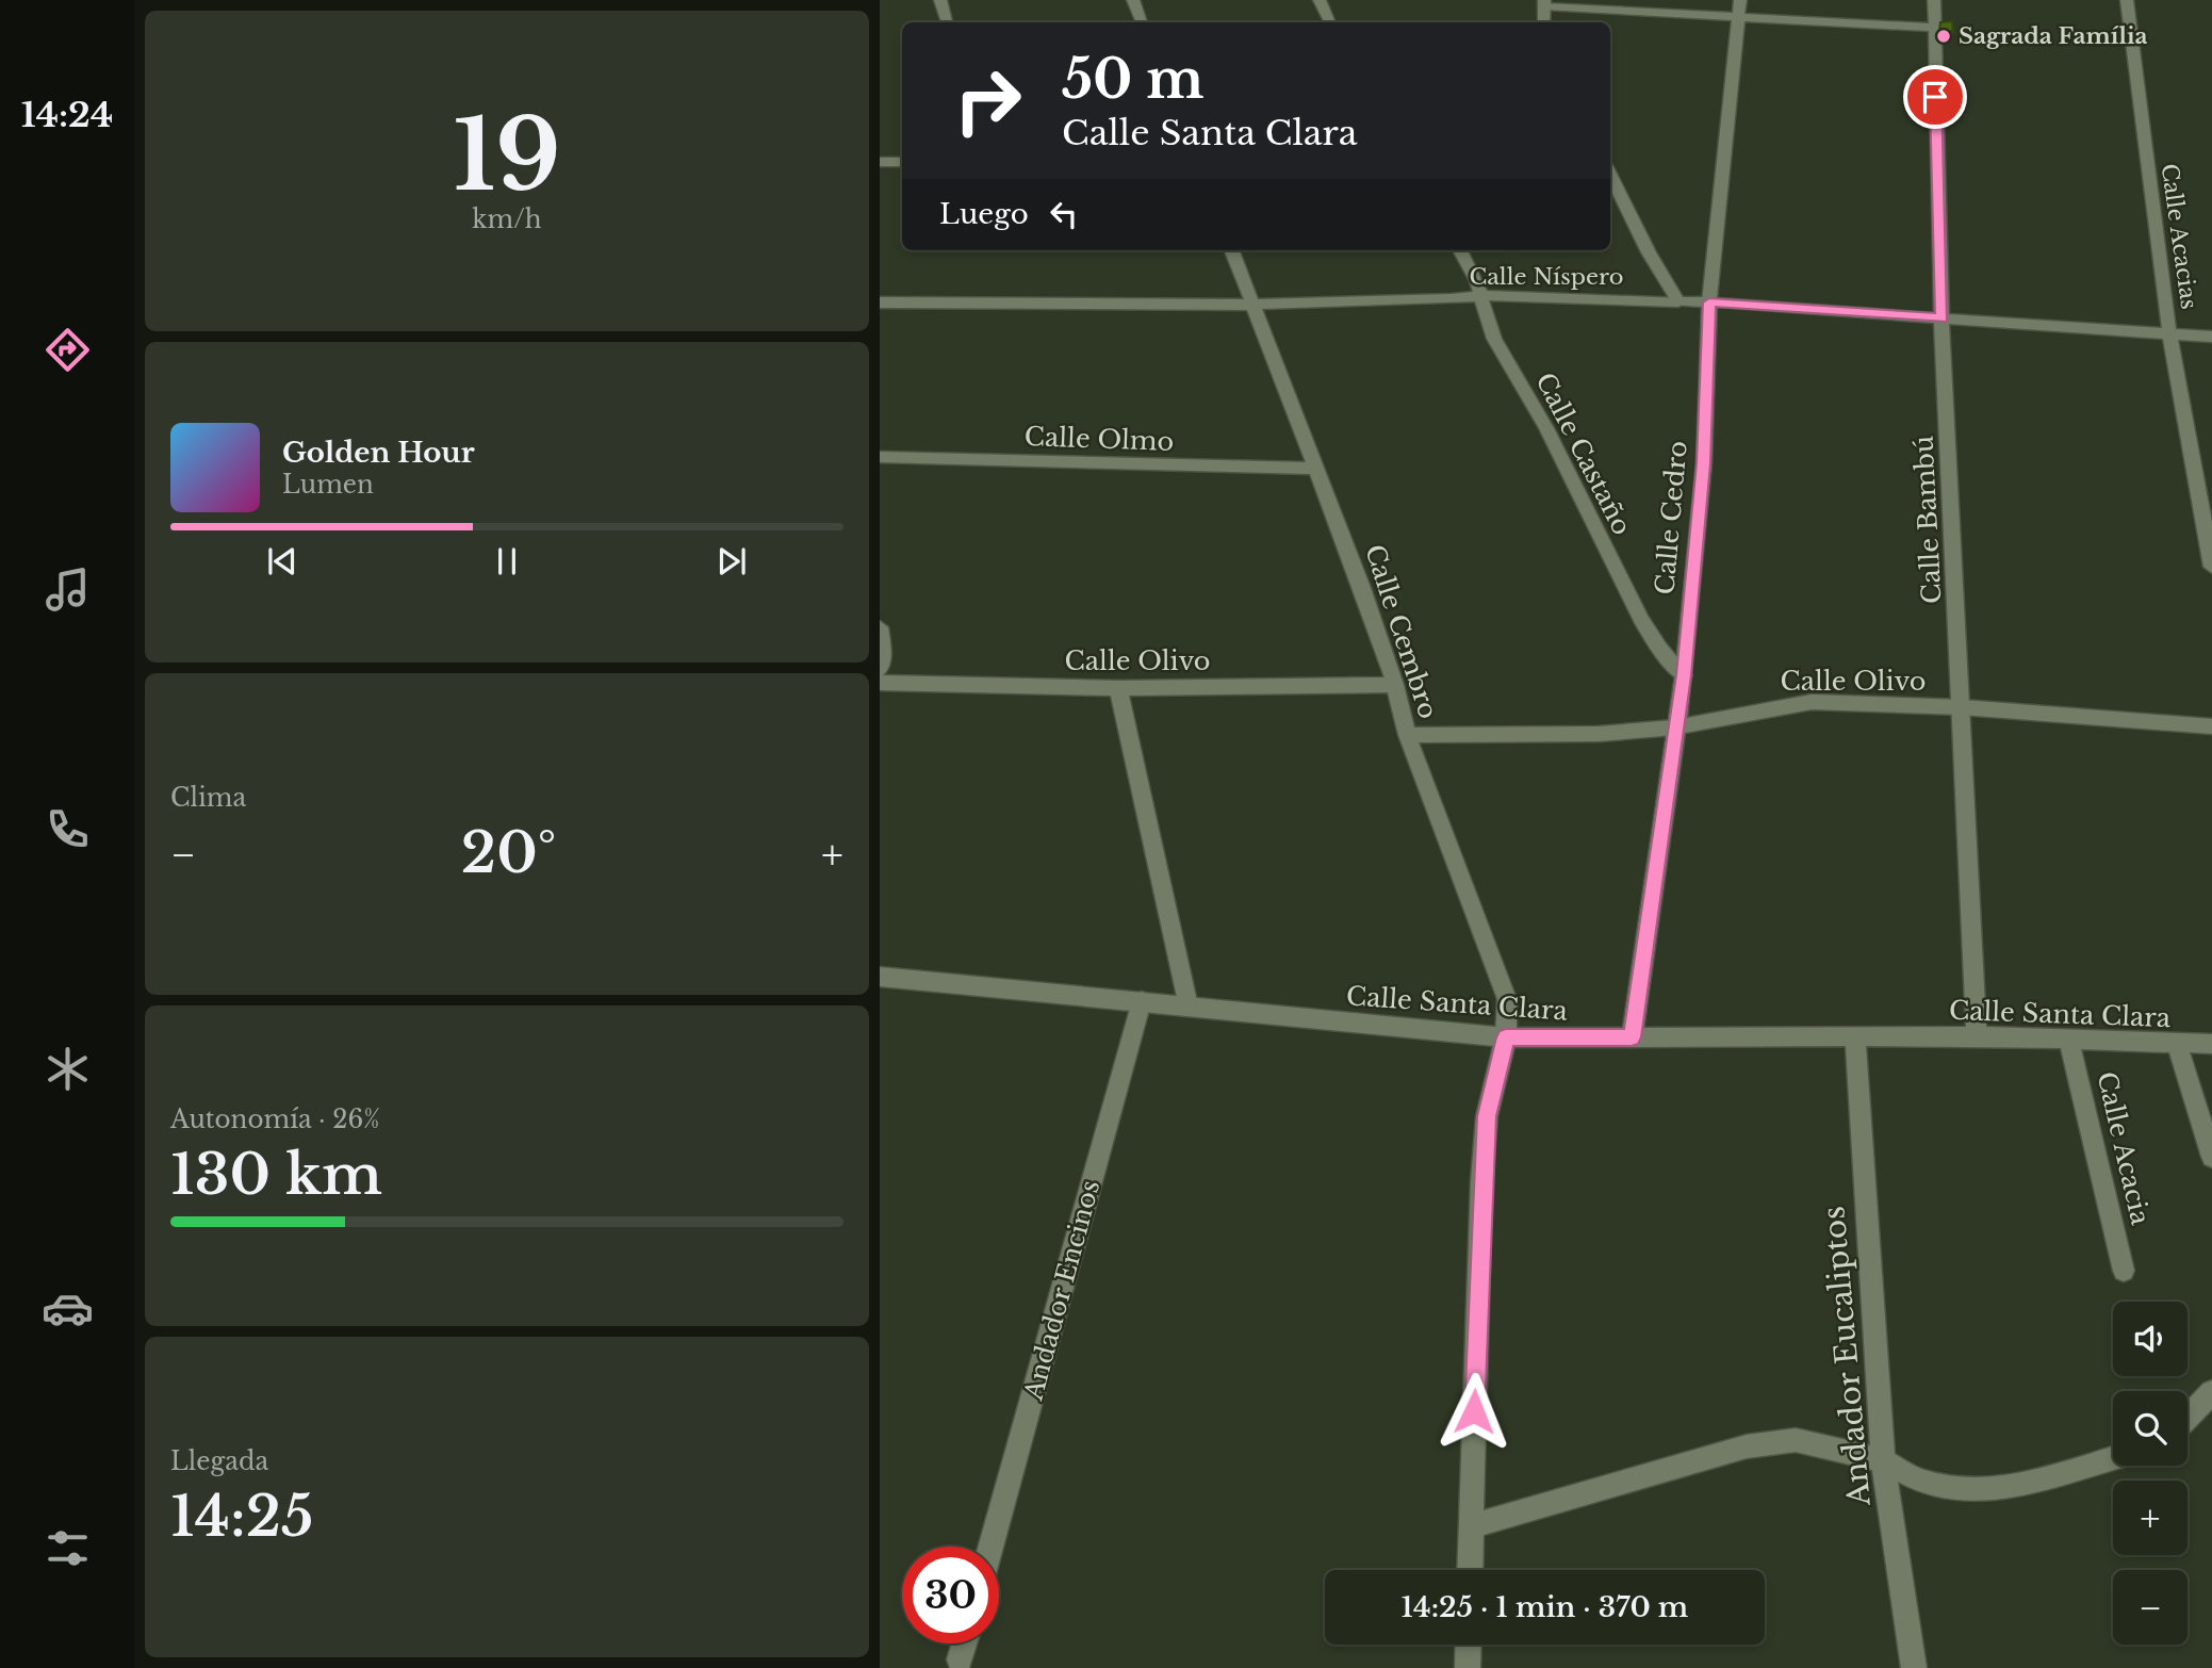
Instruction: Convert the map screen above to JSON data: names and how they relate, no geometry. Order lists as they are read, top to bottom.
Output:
{
  "streets": {
    "street": [
      "Calle Acacias",
      "Calle Níspero",
      "Calle Olmo",
      "Calle Castaño",
      "Calle Cedro",
      "Calle Bambú",
      "Calle Cembro",
      "Calle Olivo",
      "Calle Santa Clara",
      "Calle Acacia",
      "Andador Encinos",
      "Andador Eucaliptos"
    ]
  },
  "crossings": [
    ["Calle Acacias", "Calle Níspero"],
    ["Calle Níspero", "Calle Castaño"],
    ["Calle Níspero", "Calle Cedro"],
    ["Calle Níspero", "Calle Bambú"],
    ["Calle Níspero", "Calle Cembro"],
    ["Calle Olmo", "Calle Cembro"],
    ["Calle Castaño", "Calle Cedro"],
    ["Calle Cedro", "Calle Olivo"],
    ["Calle Cedro", "Calle Santa Clara"],
    ["Calle Bambú", "Calle Olivo"],
    ["Calle Bambú", "Calle Santa Clara"],
    ["Calle Cembro", "Calle Olivo"],
    ["Calle Cembro", "Calle Santa Clara"],
    ["Calle Santa Clara", "Calle Acacia"],
    ["Calle Santa Clara", "Andador Encinos"],
    ["Calle Santa Clara", "Andador Eucaliptos"]
  ],
  "places": ["Sagrada Família"],
  "page": {
    "tabs": "14:24",
    "tile": [
      ["19", "km/h"],
      "Clima",
      ["Autonomía · 26%", "130 km"],
      ["Llegada", "14:25"]
    ],
    "turn": ["50 m", "Calle Santa Clara"],
    "then": "Luego",
    "song": ["Golden Hour", "Lumen"],
    "heat": ["−", "20°", "+"],
    "map_buttons": ["+", "−"],
    "limit": "30",
    "trip": "14:25 · 1 min · 370 m"
  }
}
